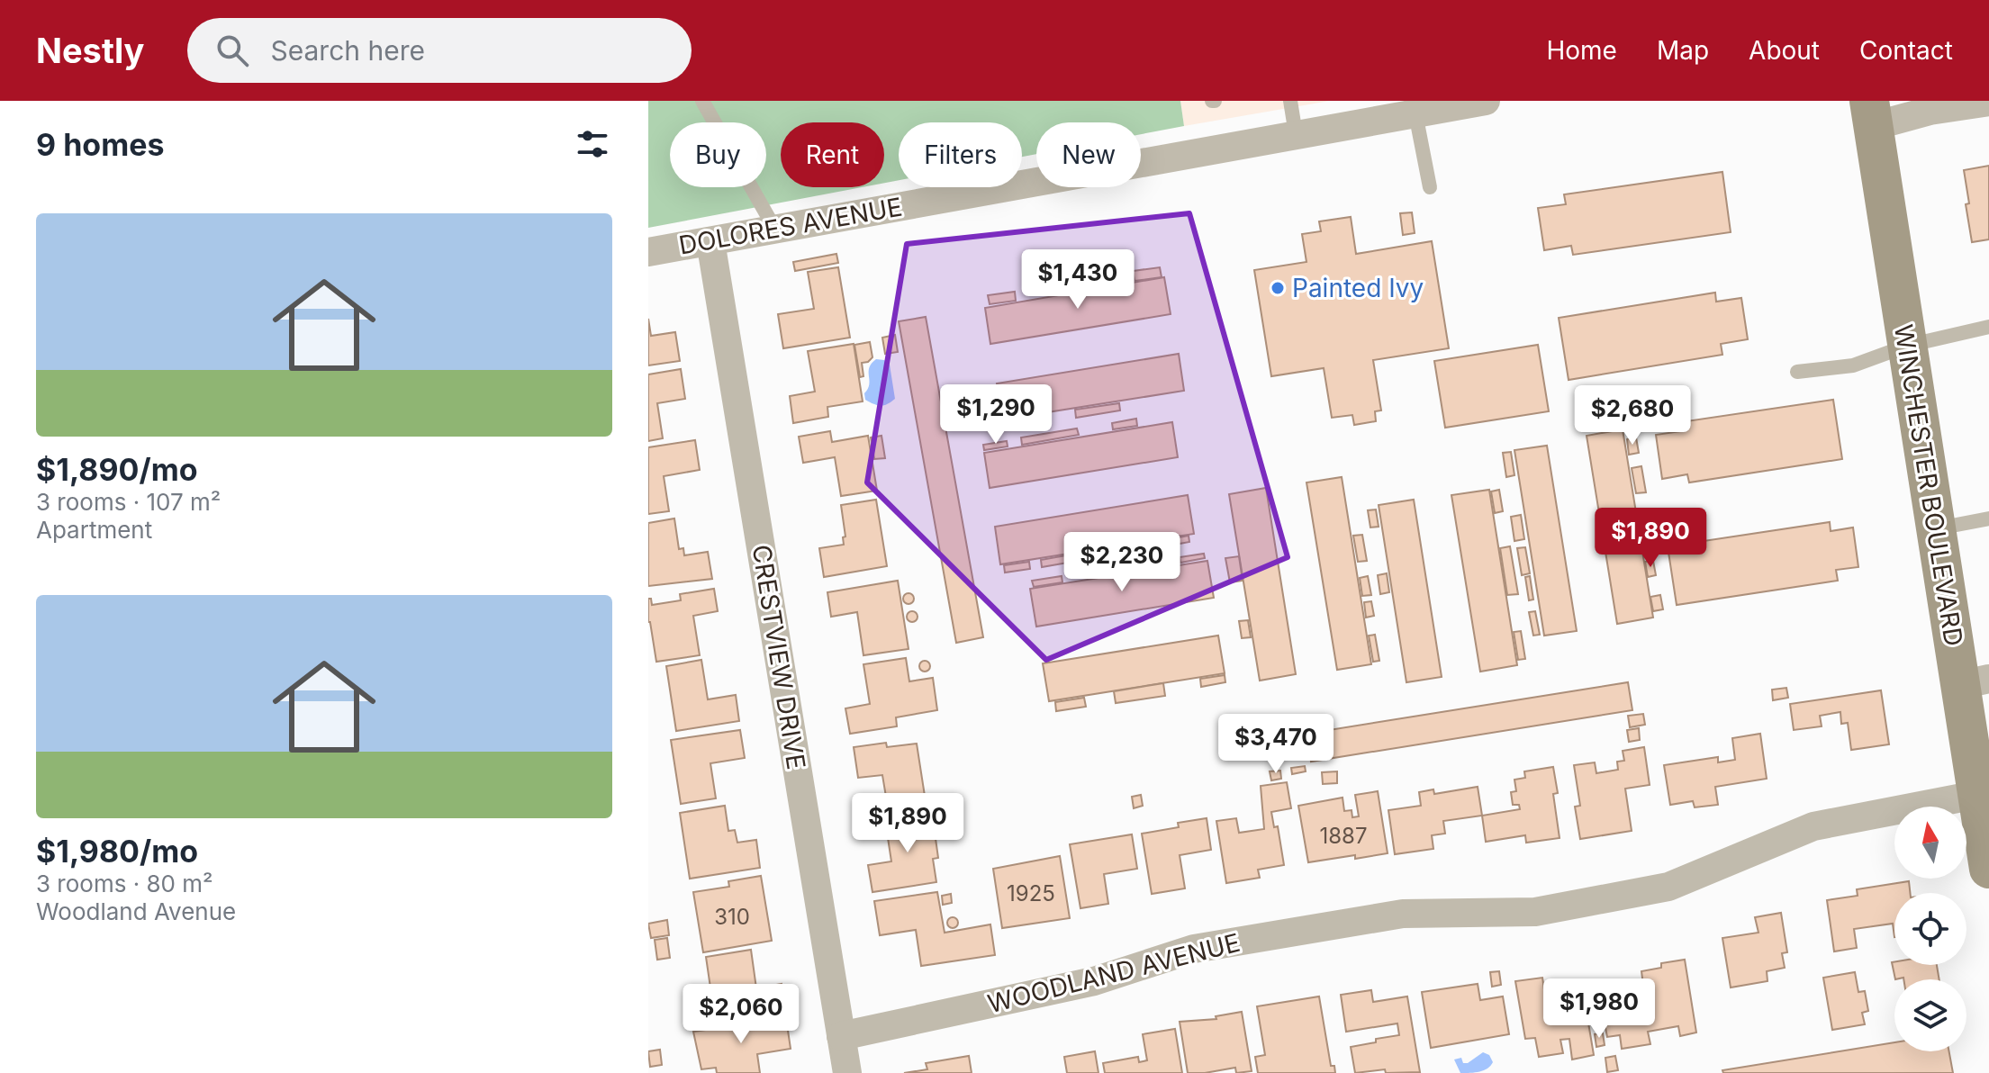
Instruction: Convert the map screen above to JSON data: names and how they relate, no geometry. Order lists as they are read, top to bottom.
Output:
{
  "streets": {
    "main road": ["WINCHESTER BOULEVARD"],
    "street": ["DOLORES AVENUE", "CRESTVIEW DRIVE", "WOODLAND AVENUE"]
  },
  "crossings": [
    ["DOLORES AVENUE", "CRESTVIEW DRIVE"],
    ["WINCHESTER BOULEVARD", "WOODLAND AVENUE"],
    ["CRESTVIEW DRIVE", "WOODLAND AVENUE"]
  ],
  "places": ["Painted Ivy"],
  "house_numbers": ["1887", "1925", "310"],
  "north": "top",
  "page": {
    "header": "Nestly",
    "search": "Search here",
    "nav": [
      "Home",
      "Map",
      "About",
      "Contact"
    ],
    "heading": "9 homes",
    "chip": [
      "Buy",
      "Rent",
      "Filters",
      "New"
    ],
    "list": [
      {
        "name": "$1,890/mo",
        "note": "3 rooms · 107 m² · Apartment"
      },
      {
        "name": "$1,980/mo",
        "note": "3 rooms · 80 m² · Woodland Avenue"
      }
    ],
    "price": [
      "$1,430",
      "$1,290",
      "$2,680",
      "$1,890",
      "$2,230",
      "$3,470",
      "$1,890",
      "$1,980",
      "$2,060"
    ]
  }
}
